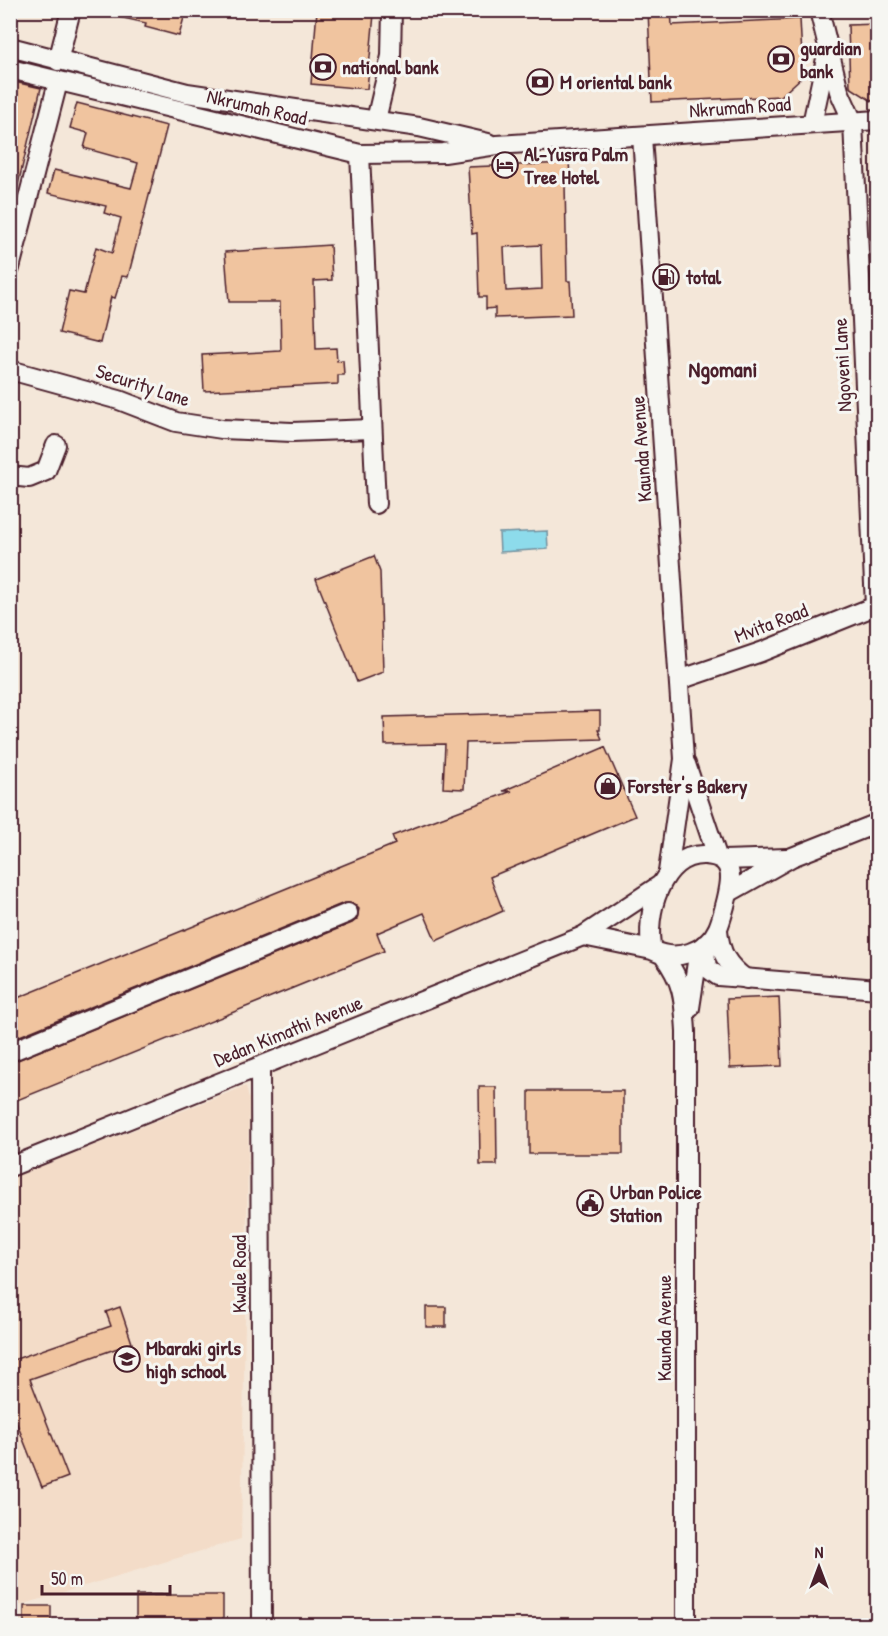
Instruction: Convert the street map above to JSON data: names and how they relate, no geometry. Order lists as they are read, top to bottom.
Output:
{
  "streets": {
    "street": [
      "Nkrumah Road",
      "Ngoveni Lane",
      "Security Lane",
      "Kaunda Avenue",
      "Mvita Road",
      "Dedan Kimathi Avenue",
      "Kwale Road"
    ]
  },
  "crossings": [
    ["Nkrumah Road", "Ngoveni Lane"],
    ["Nkrumah Road", "Kaunda Avenue"],
    ["Ngoveni Lane", "Mvita Road"],
    ["Kaunda Avenue", "Mvita Road"],
    ["Dedan Kimathi Avenue", "Kwale Road"]
  ],
  "districts": ["Ngomani"],
  "places": {
    "bank": ["guardian bank", "national bank", "M oriental bank"],
    "hotel": ["Al-Yusra Palm Tree Hotel"],
    "fuel station": ["total"],
    "shop": ["Forster's Bakery"],
    "public building": ["Urban Police Station"],
    "school or university": ["Mbaraki girls high school"]
  },
  "scale_bar": "50 m",
  "north": "top"
}
